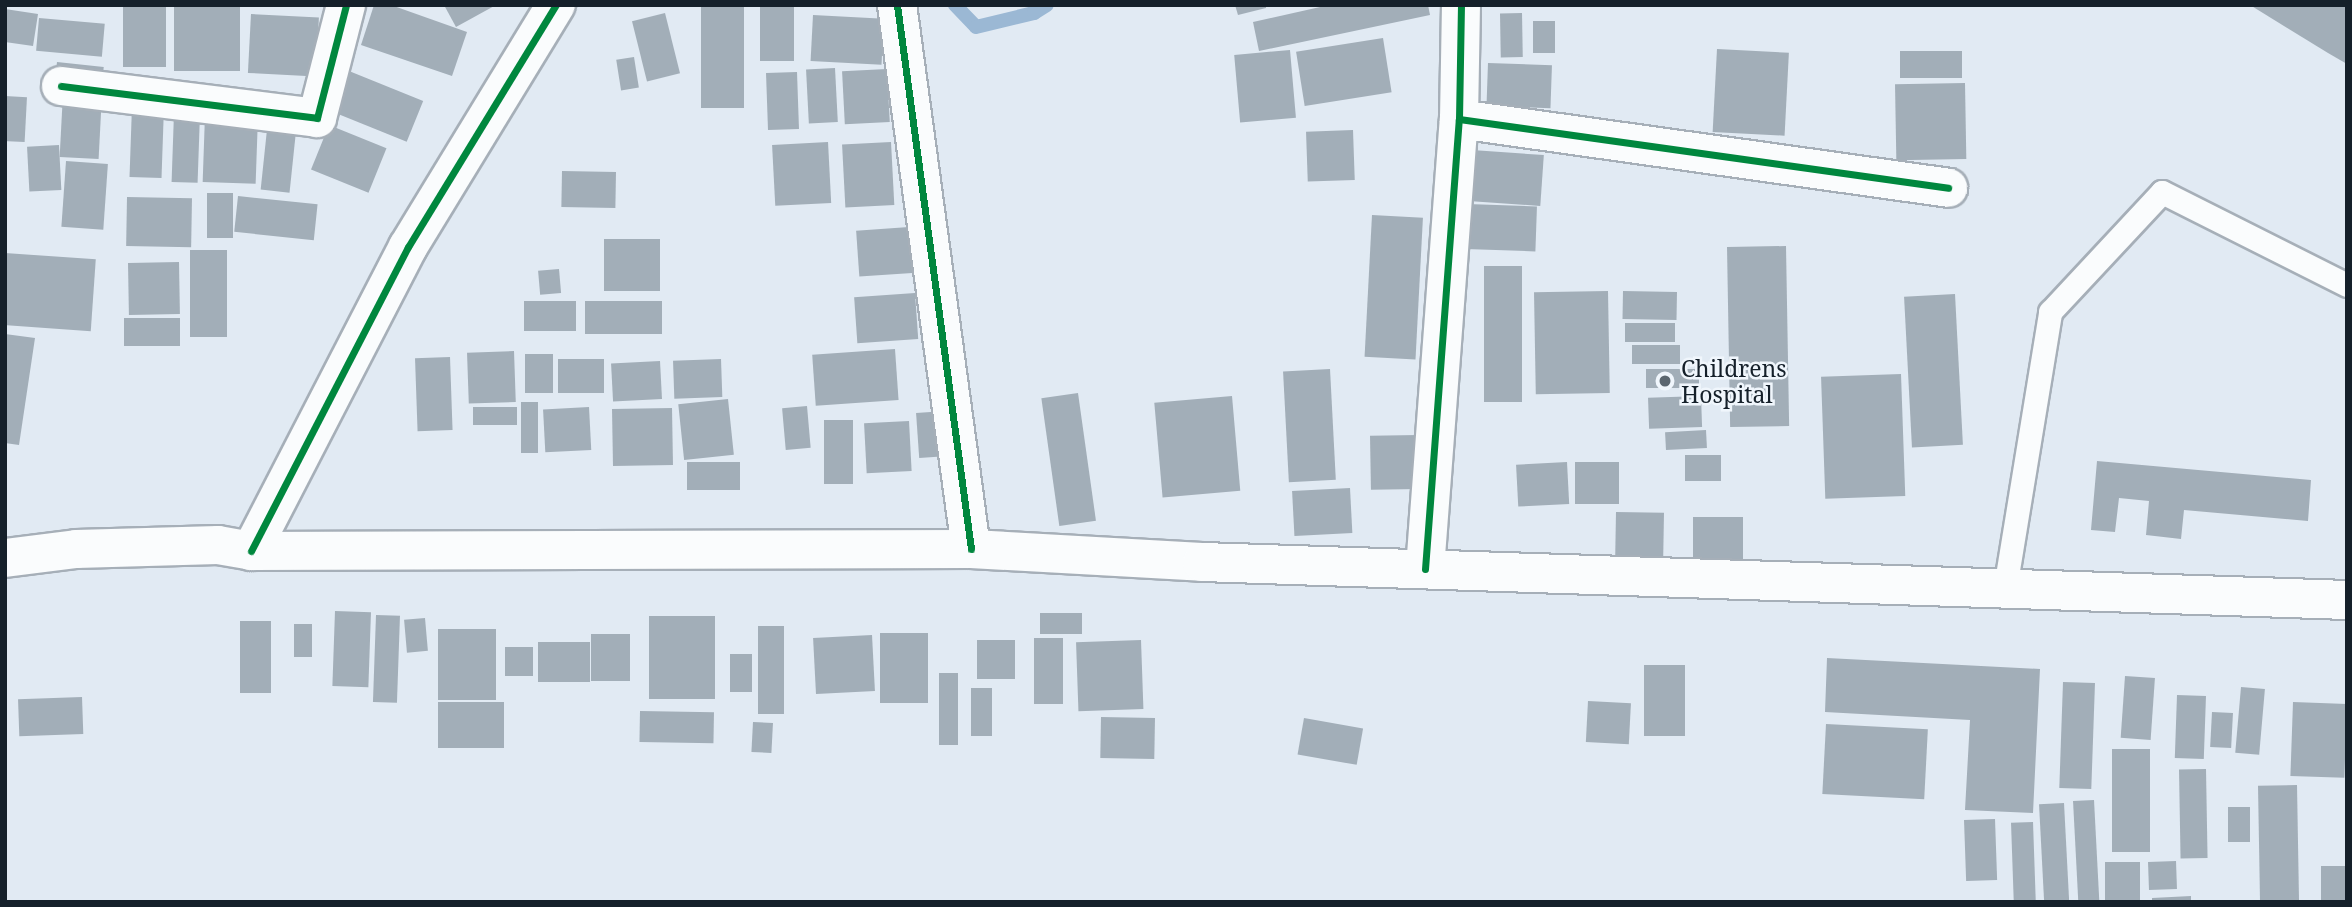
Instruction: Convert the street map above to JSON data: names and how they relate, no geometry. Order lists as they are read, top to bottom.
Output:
{
  "places": ["Childrens Hospital"]
}
